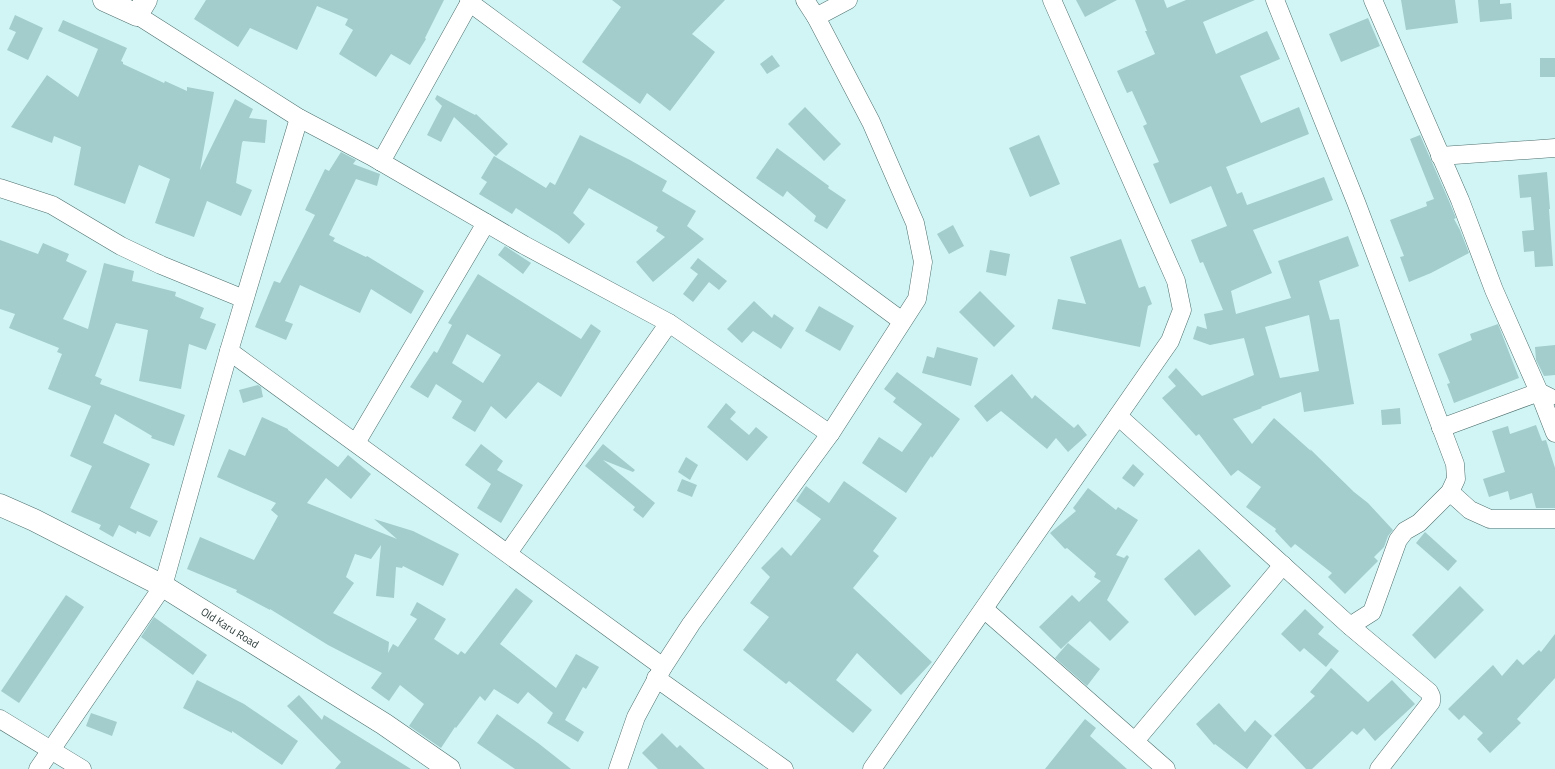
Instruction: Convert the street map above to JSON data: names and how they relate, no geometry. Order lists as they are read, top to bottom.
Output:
{
  "streets": {
    "main road": ["Old Karu Road"]
  }
}
